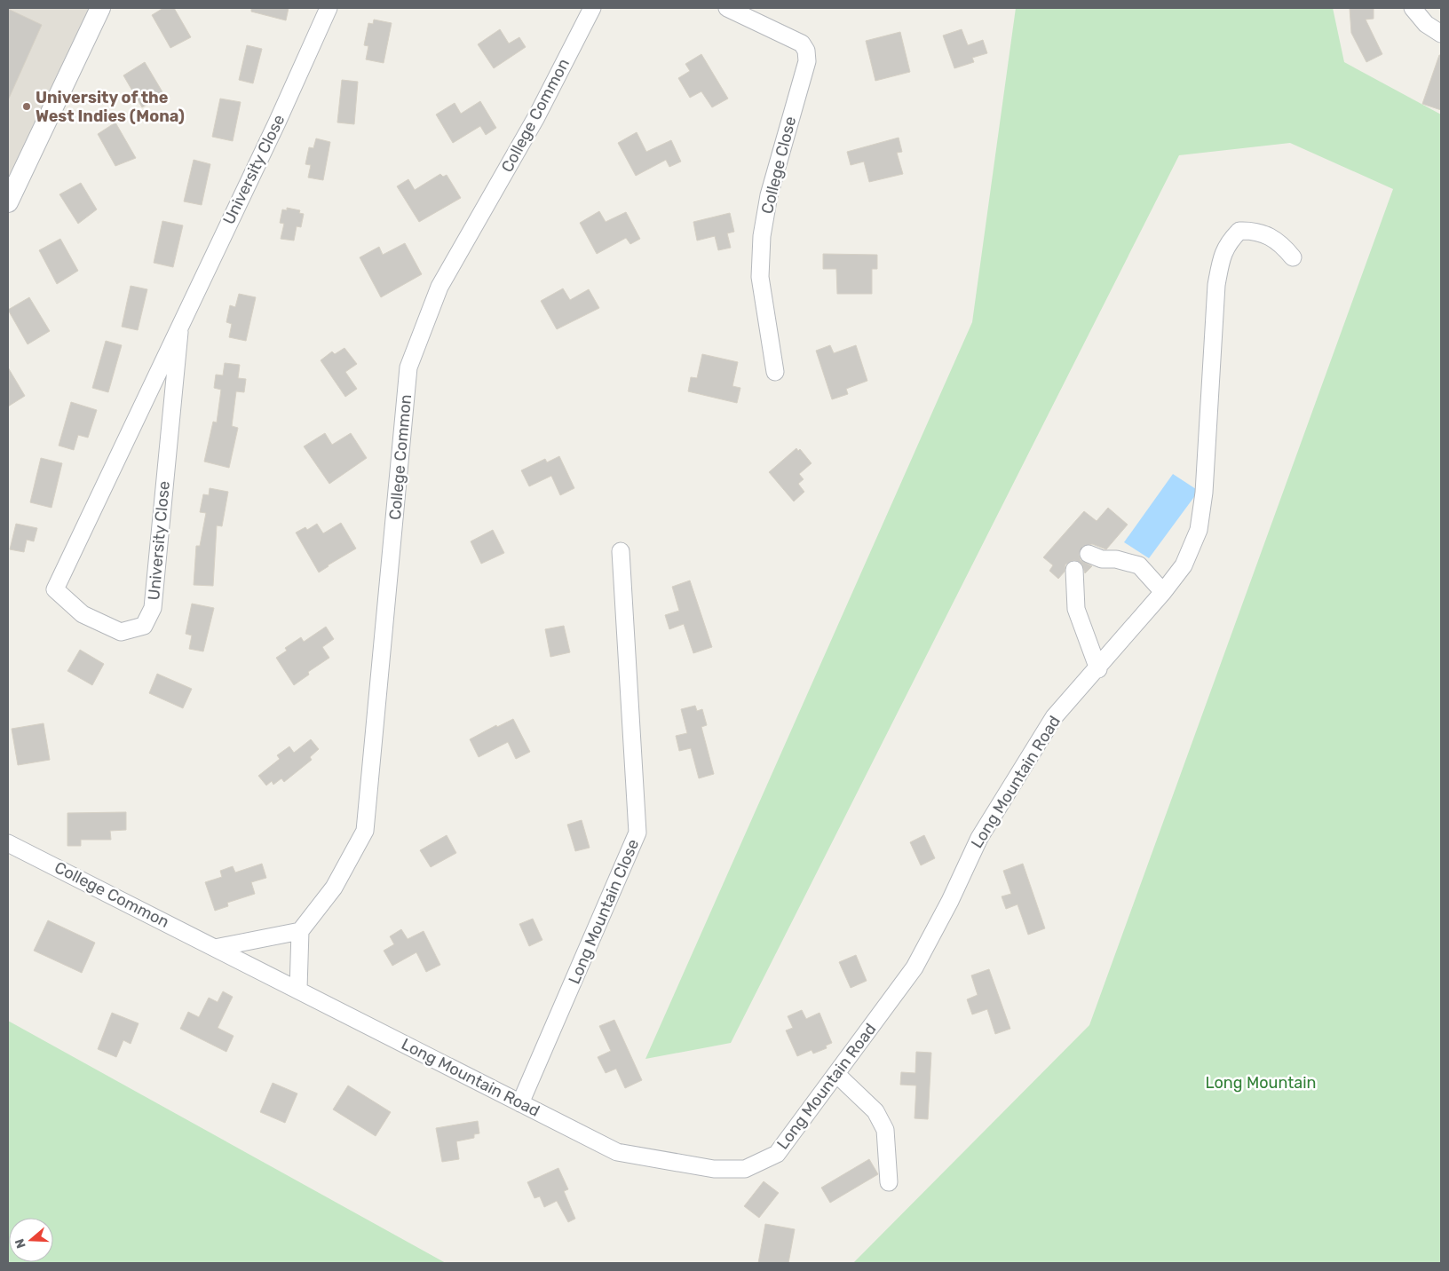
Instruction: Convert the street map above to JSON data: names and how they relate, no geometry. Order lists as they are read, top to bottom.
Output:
{
  "streets": {
    "street": [
      "College Common",
      "College Close",
      "University Close",
      "Long Mountain Road",
      "Long Mountain Close"
    ]
  },
  "crossings": [
    ["College Common", "Long Mountain Road"],
    ["Long Mountain Road", "Long Mountain Close"]
  ],
  "parks": ["Long Mountain"],
  "places": ["University of the West Indies (Mona)"],
  "north": "left"
}
